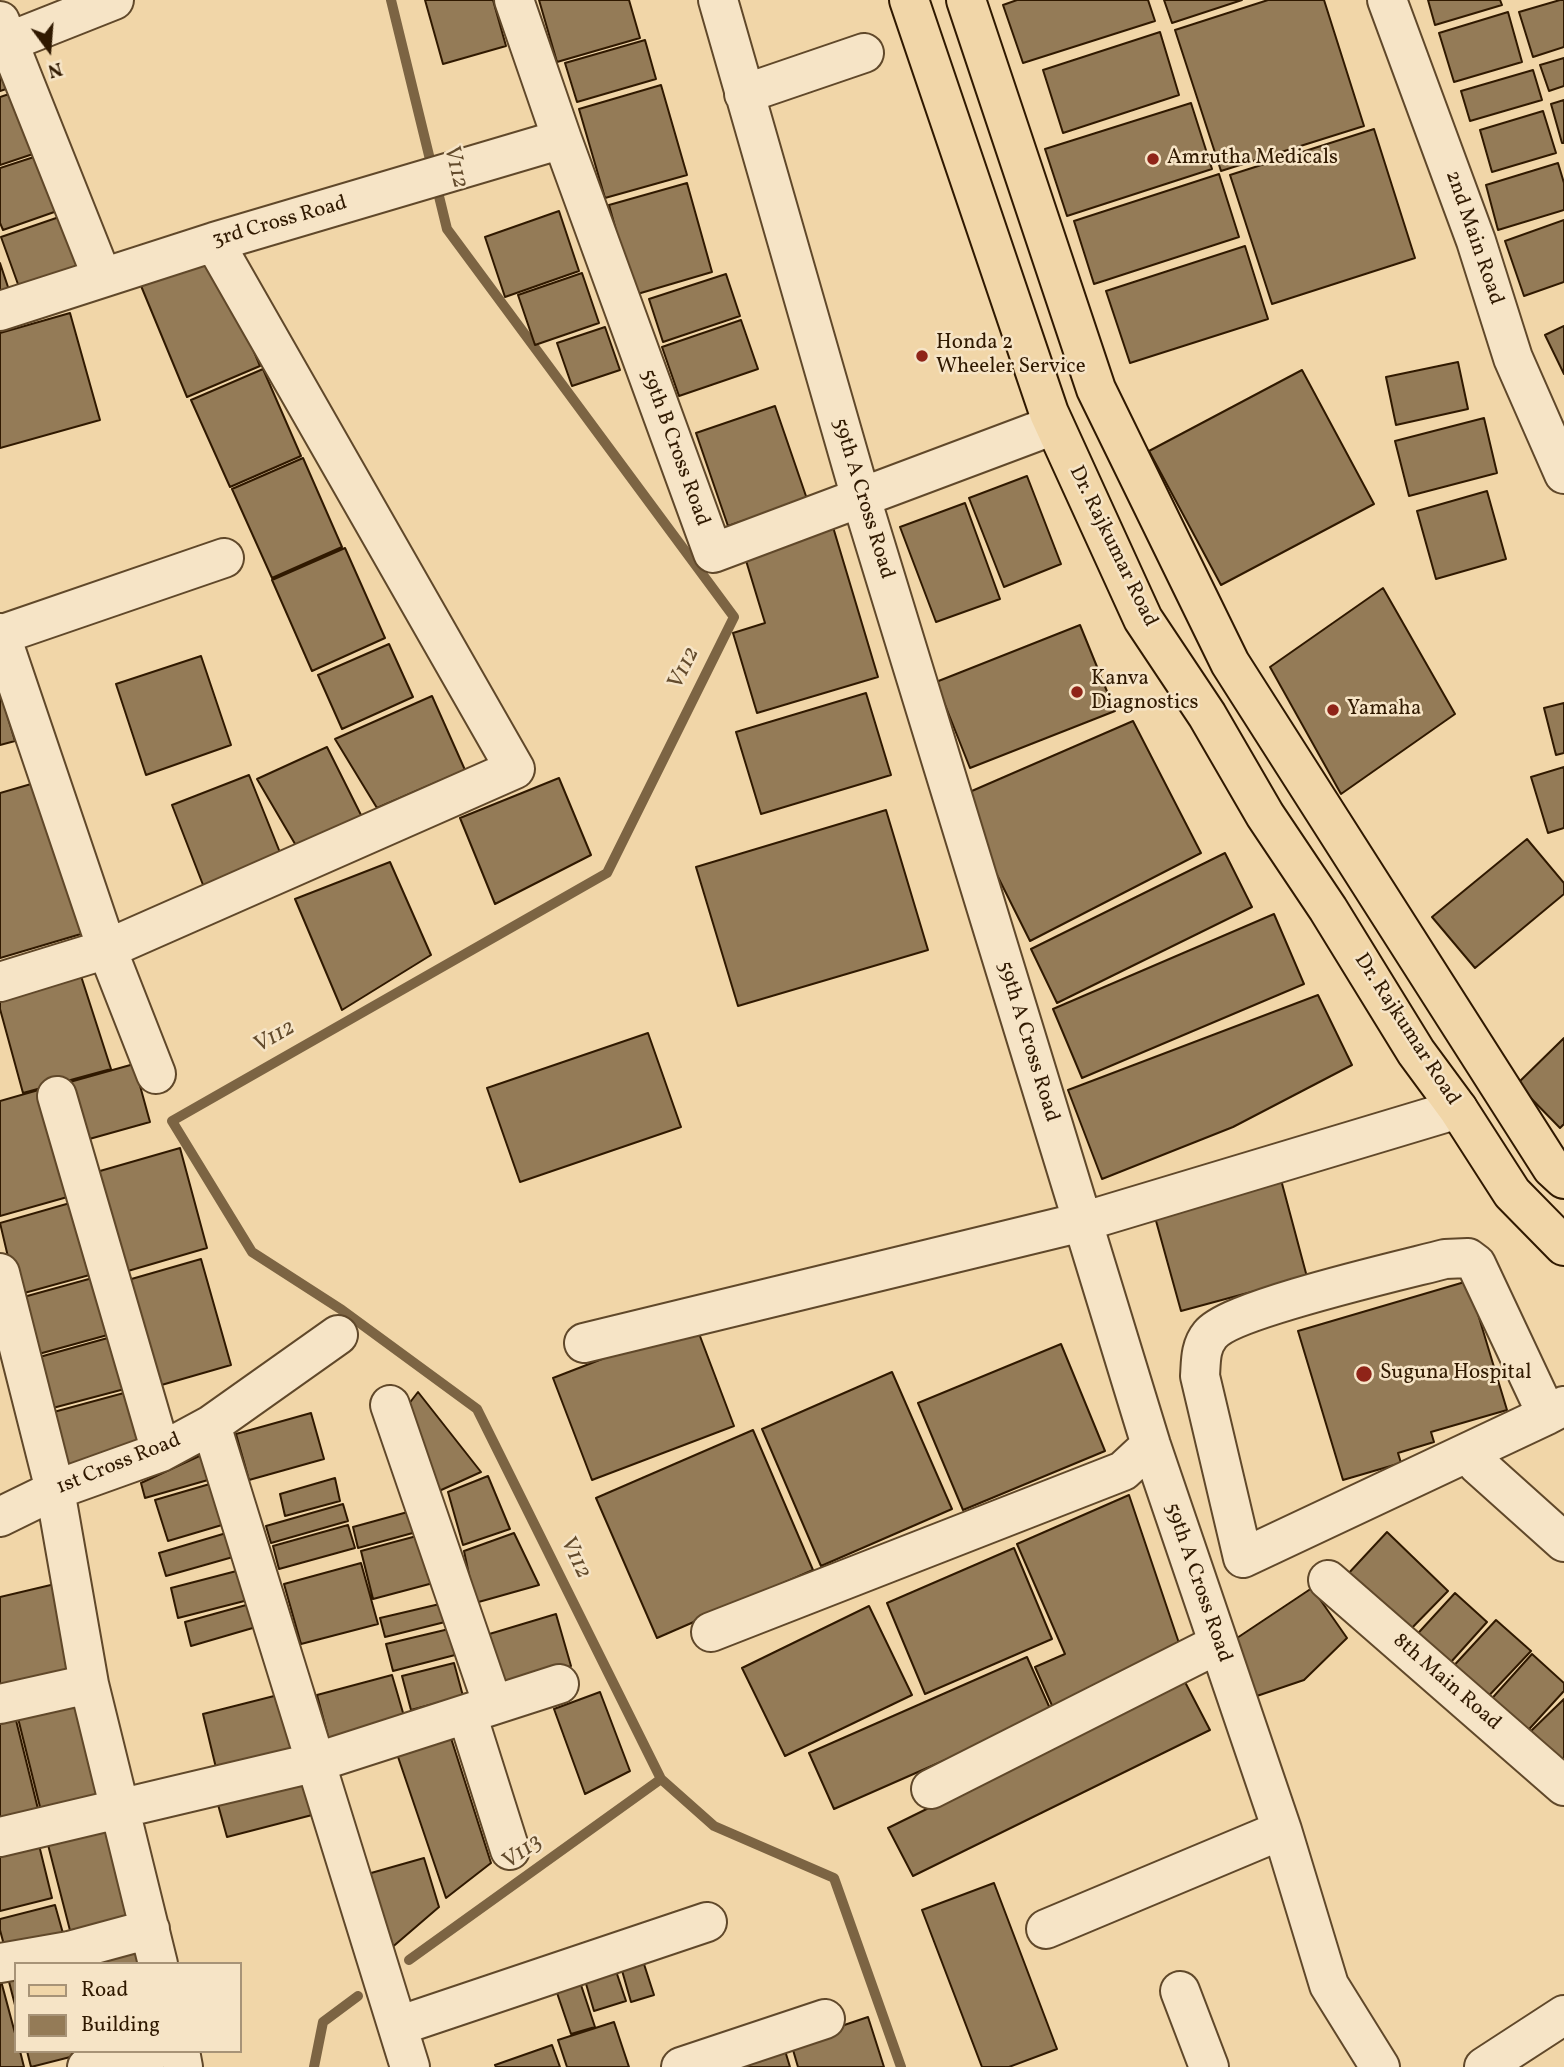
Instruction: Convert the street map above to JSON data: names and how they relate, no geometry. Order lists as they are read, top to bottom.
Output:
{
  "streets": {
    "main road": ["Dr. Rajkumar Road"],
    "street": [
      "3rd Cross Road",
      "2nd Main Road",
      "59th B Cross Road",
      "59th A Cross Road",
      "1st Cross Road",
      "8th Main Road"
    ]
  },
  "crossings": [
    ["3rd Cross Road", "59th B Cross Road"],
    ["59th B Cross Road", "59th A Cross Road"],
    ["59th B Cross Road", "Dr. Rajkumar Road"]
  ],
  "water": ["V112", "V113"],
  "places": [
    "Amrutha Medicals",
    "Honda 2 Wheeler Service",
    "Kanva Diagnostics",
    "Yamaha",
    "Suguna Hospital"
  ],
  "legend": ["Road", "Building"],
  "north": "bottom"
}
